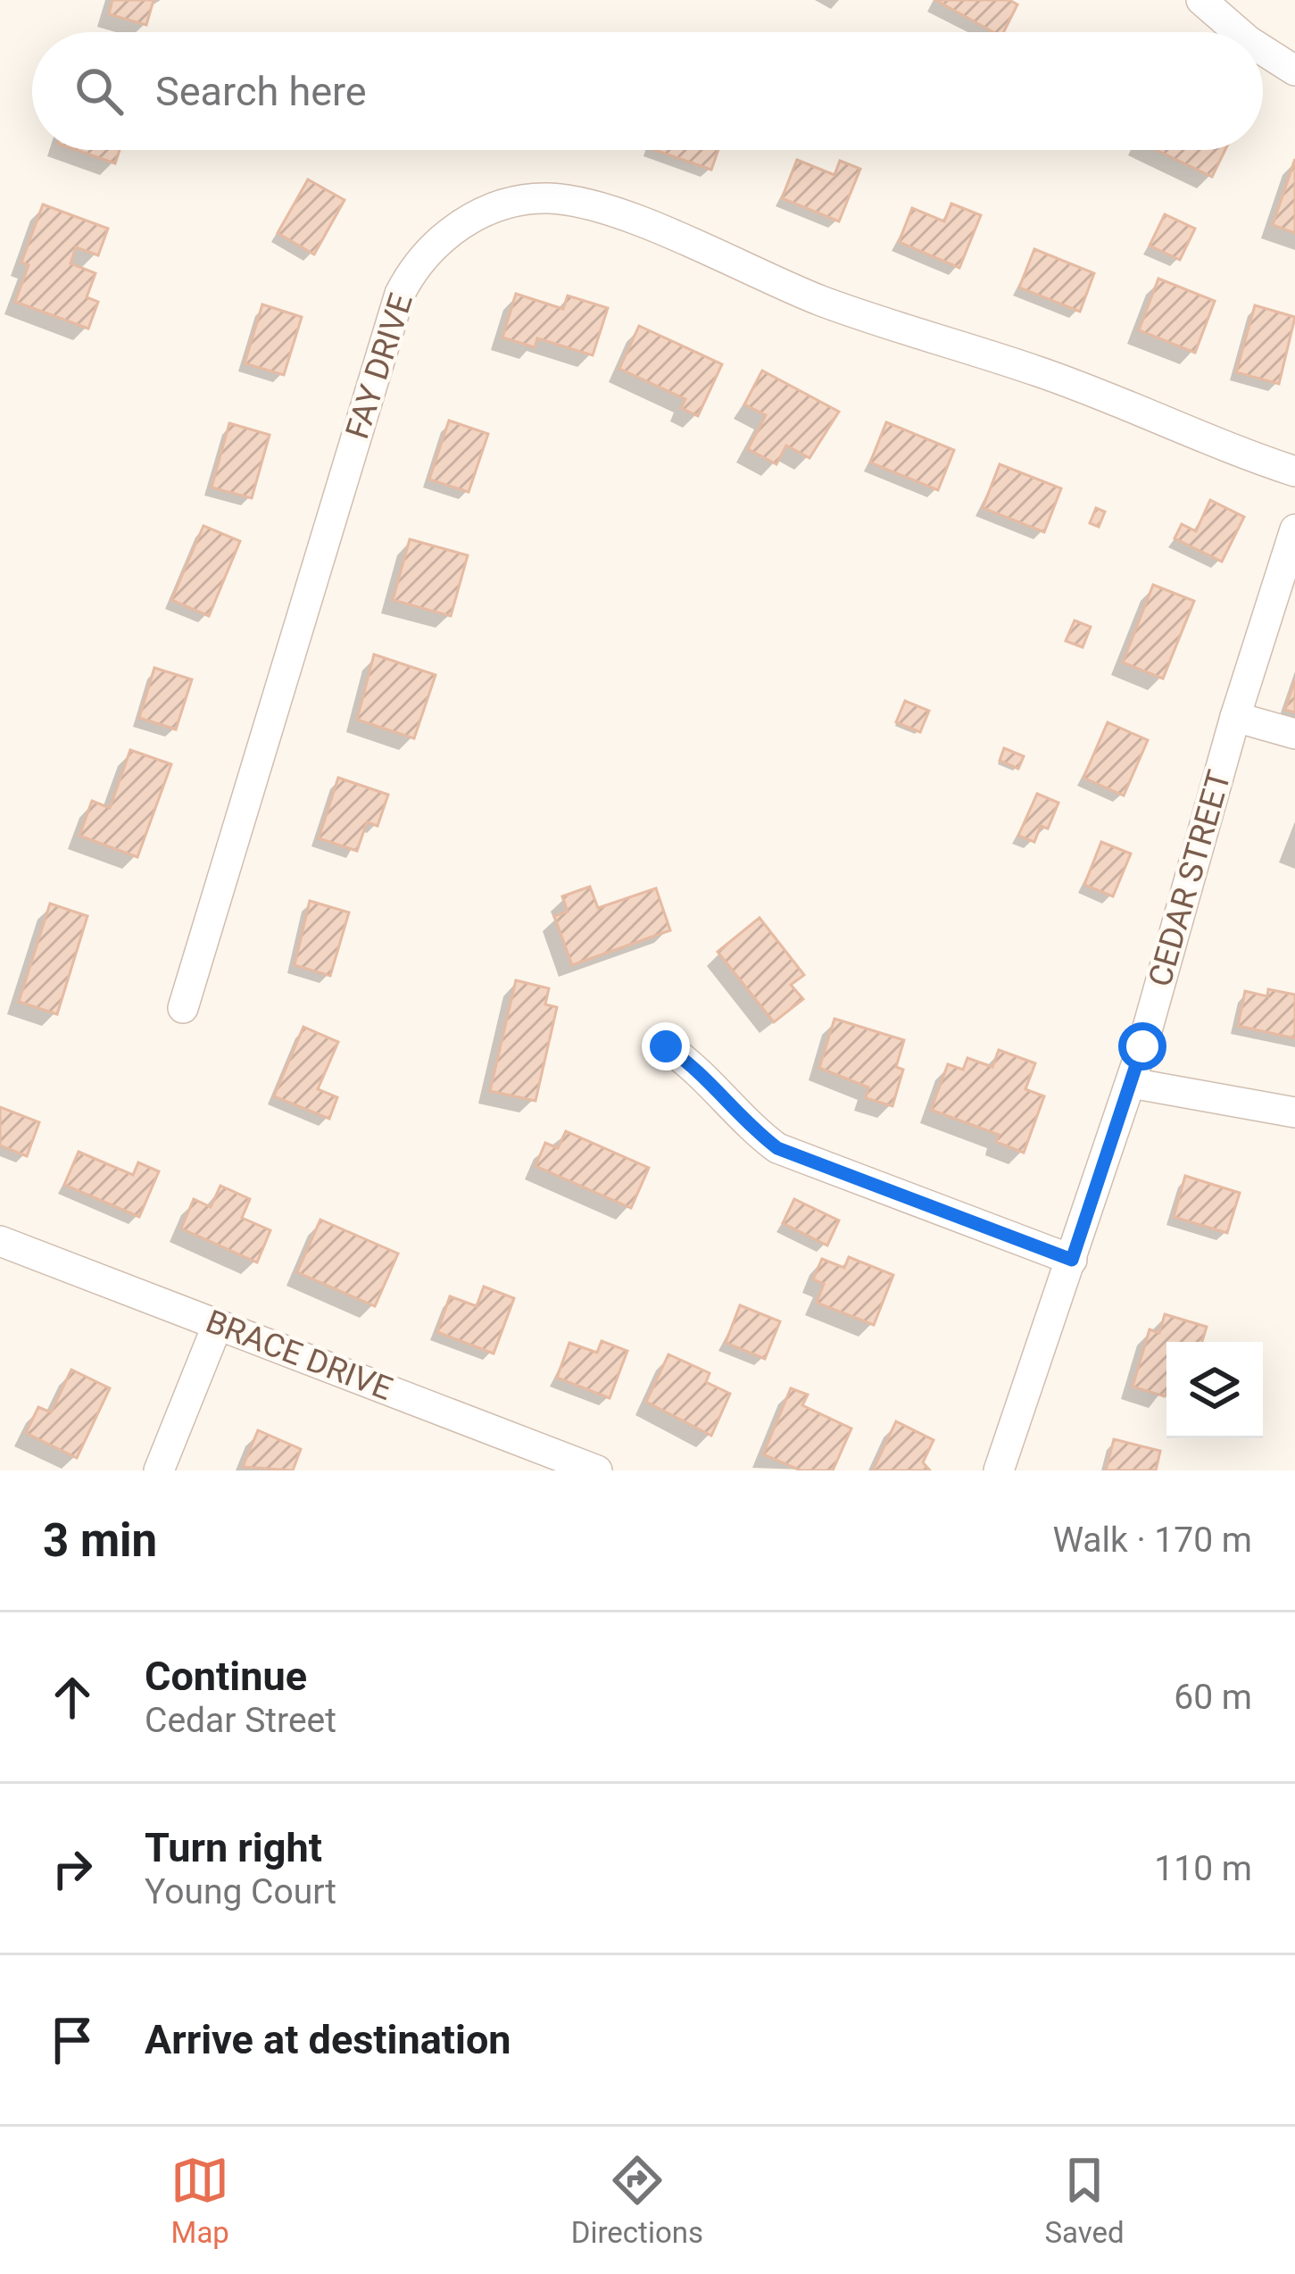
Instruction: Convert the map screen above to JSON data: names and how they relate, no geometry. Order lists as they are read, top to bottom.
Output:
{
  "streets": {
    "street": ["FAY DRIVE", "CEDAR STREET", "BRACE DRIVE"]
  },
  "page": {
    "search": "Search here",
    "heading": ["3 min", "Walk · 170 m"],
    "list": [
      ["Continue", "Cedar Street", "60 m"],
      ["Turn right", "Young Court", "110 m"],
      "Arrive at destination"
    ],
    "nav": ["Map", "Directions", "Saved"]
  }
}
